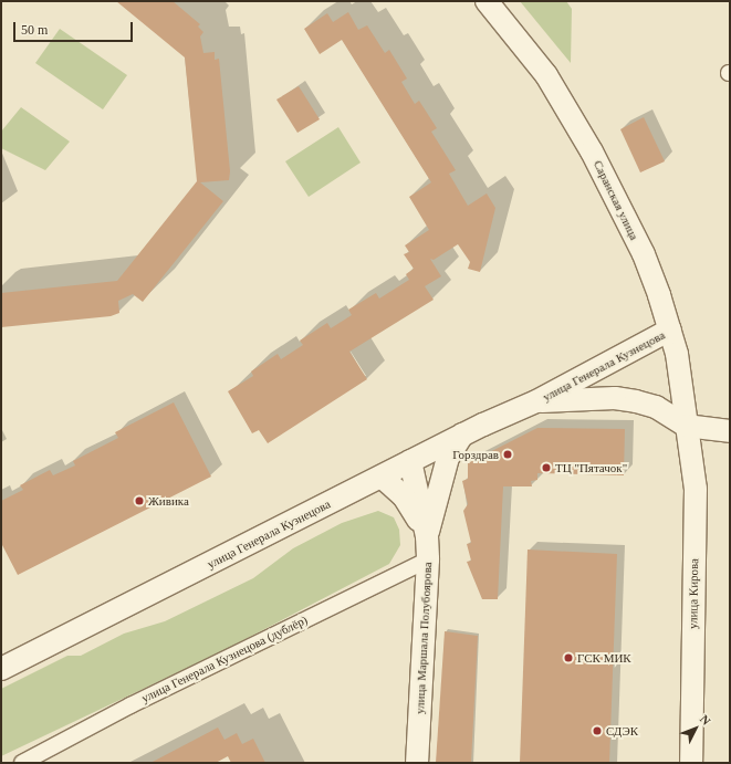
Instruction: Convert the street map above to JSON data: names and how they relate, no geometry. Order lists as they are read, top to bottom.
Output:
{
  "streets": {
    "main road": [
      "Саранская улица",
      "улица Генерала Кузнецова",
      "улица Кирова",
      "улица Маршала Полубоярова"
    ],
    "street": ["улица Генерала Кузнецова (дублёр)"]
  },
  "crossings": [
    ["Саранская улица", "улица Генерала Кузнецова"],
    ["Саранская улица", "улица Кирова"],
    ["улица Генерала Кузнецова", "улица Кирова"],
    ["улица Генерала Кузнецова", "улица Маршала Полубоярова"],
    ["улица Маршала Полубоярова", "улица Генерала Кузнецова (дублёр)"]
  ],
  "places": [
    "Горздрав",
    "ТЦ \"Пятачок\"",
    "Живика",
    "ГСК МИК",
    "СДЭК"
  ],
  "scale_bar": "50 m",
  "north": "top right"
}
